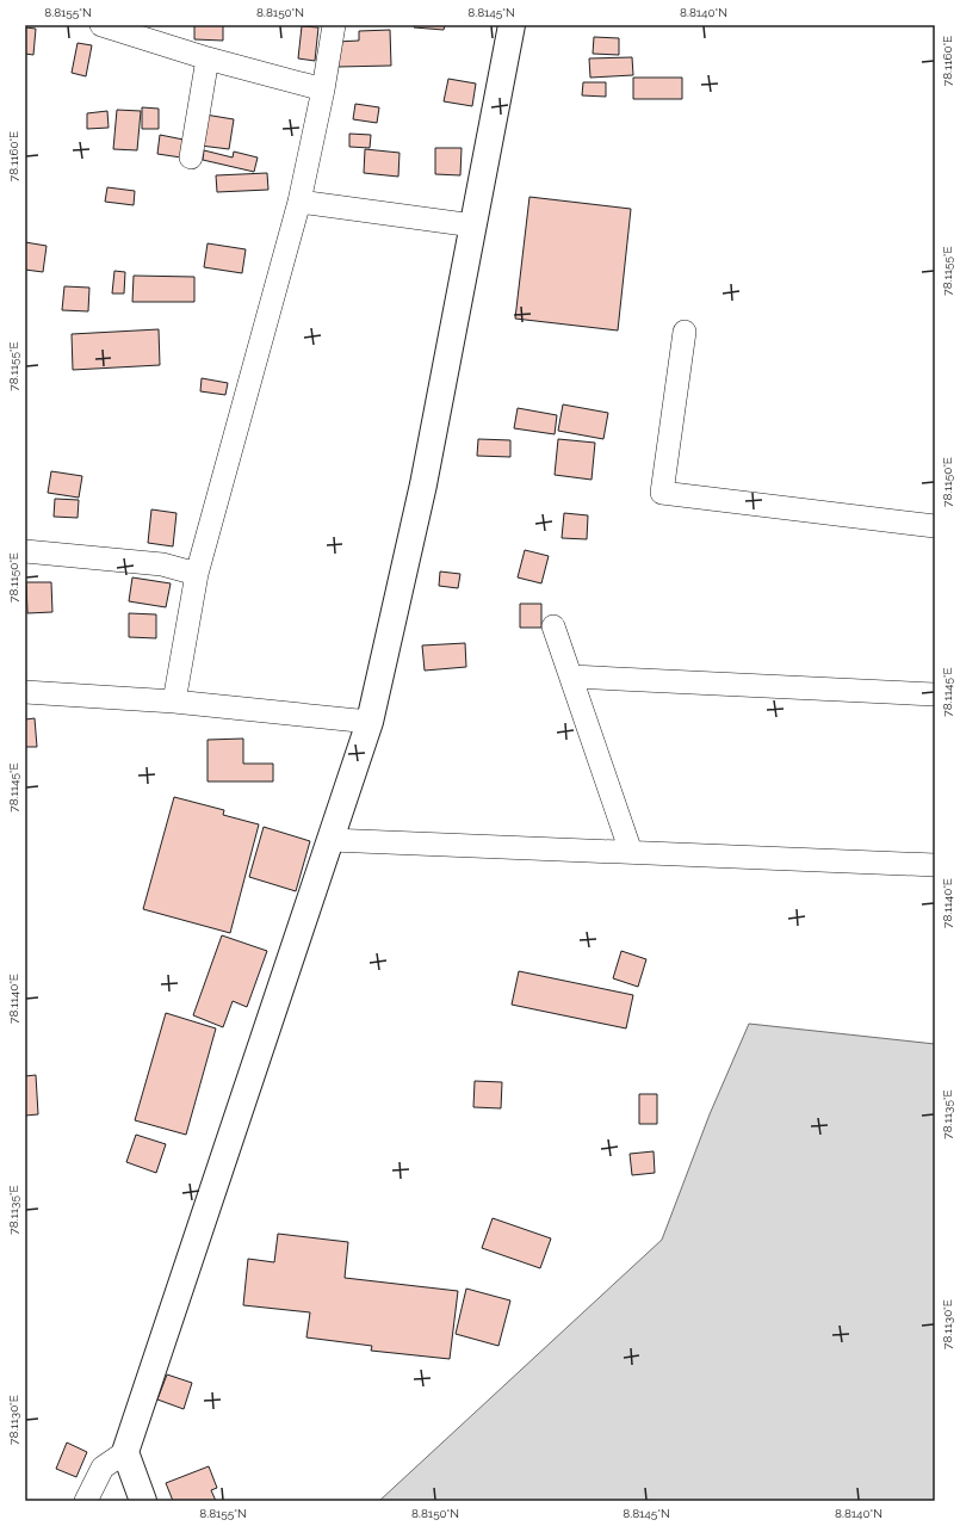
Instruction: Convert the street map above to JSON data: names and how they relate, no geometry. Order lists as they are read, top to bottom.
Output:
{
  "coordinates": [
    "8.8155°N",
    "8.8150°N",
    "8.8145°N",
    "8.8140°N",
    "78.1160°E",
    "78.1155°E",
    "78.1150°E",
    "78.1145°E",
    "78.1140°E",
    "78.1135°E",
    "78.1130°E"
  ]
}
